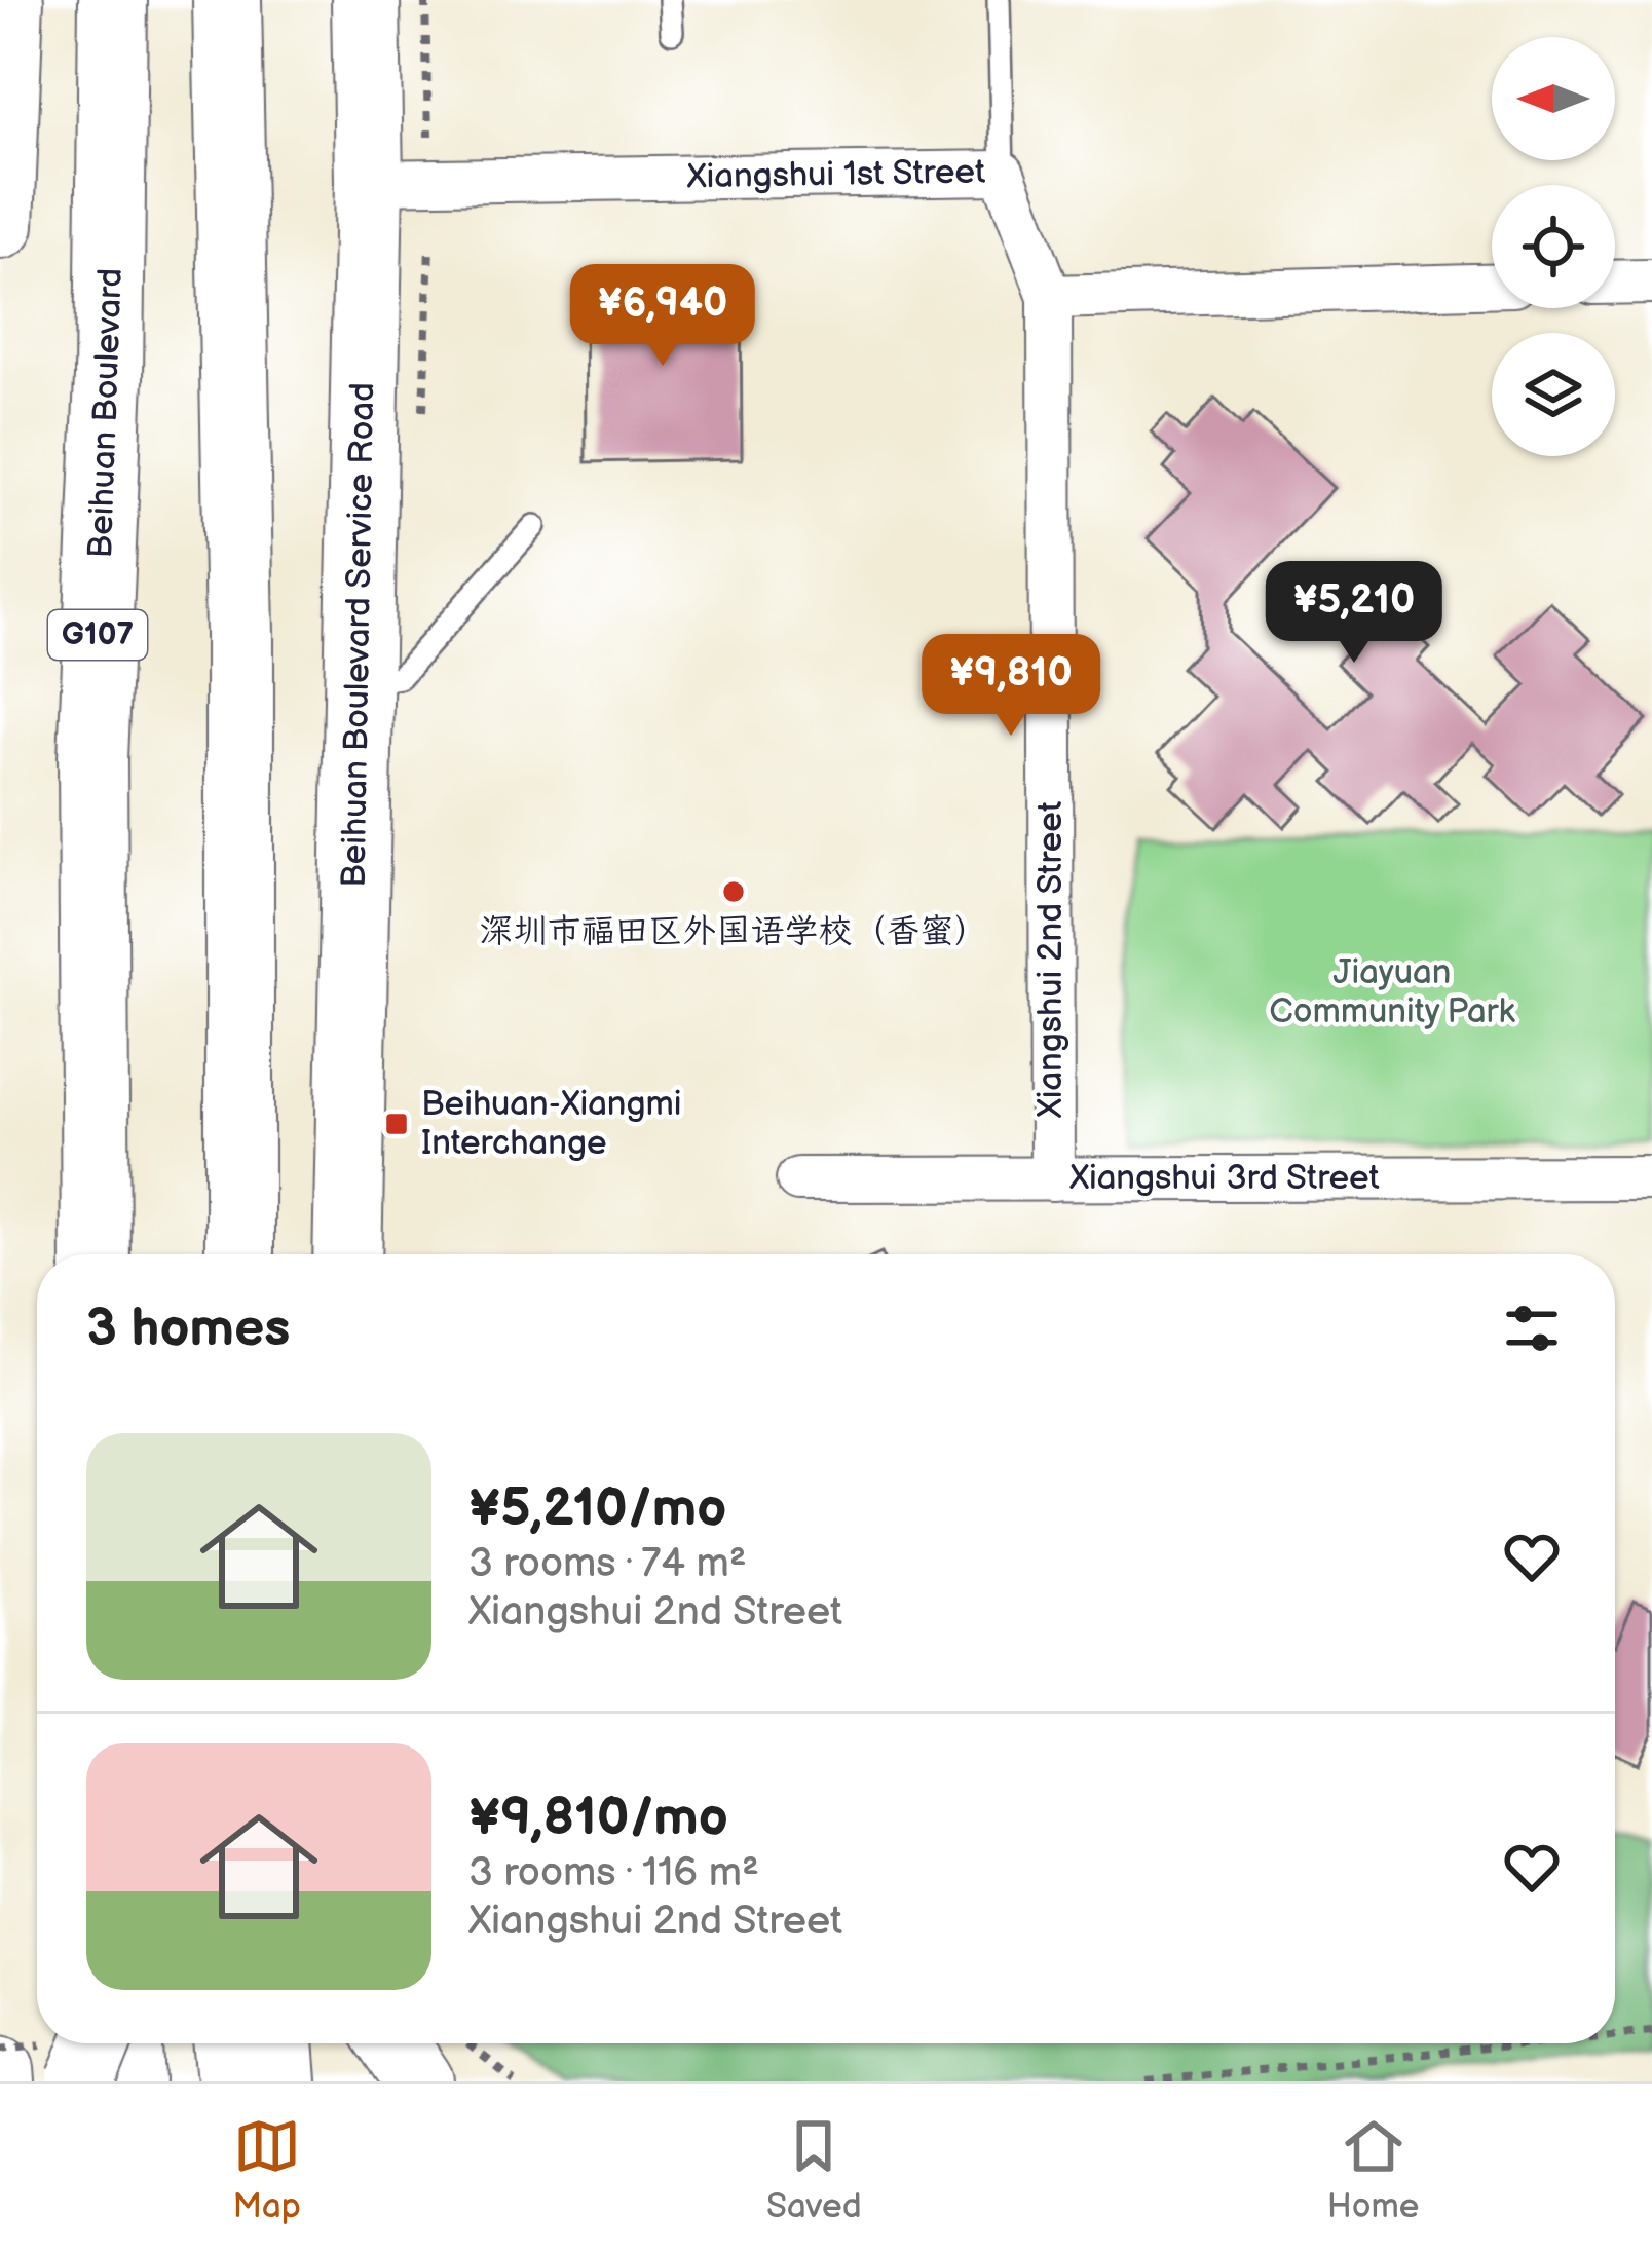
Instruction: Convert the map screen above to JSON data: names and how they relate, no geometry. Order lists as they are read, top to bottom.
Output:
{
  "streets": {
    "main road": ["Beihuan Boulevard", "G107", "Beihuan Boulevard Service Road"],
    "street": ["Xiangshui 1st Street", "Xiangshui 2nd Street", "Xiangshui 3rd Street"]
  },
  "crossings": [
    ["Xiangshui 1st Street", "Beihuan Boulevard Service Road"],
    ["Xiangshui 1st Street", "Xiangshui 2nd Street"],
    ["Xiangshui 2nd Street", "Xiangshui 3rd Street"]
  ],
  "parks": ["Jiayuan Community Park"],
  "places": {
    "other": ["深圳市福田区外国语学校（香蜜）"],
    "transit": ["Beihuan-Xiangmi Interchange"]
  },
  "north": "left",
  "page": {
    "price": ["¥6,940", "¥5,210", "¥9,810"],
    "heading": "3 homes",
    "list": [
      {
        "name": "¥5,210/mo",
        "note": "3 rooms · 74 m² · Xiangshui 2nd Street"
      },
      {
        "name": "¥9,810/mo",
        "note": "3 rooms · 116 m² · Xiangshui 2nd Street"
      }
    ],
    "tabs": ["Map", "Saved", "Home"]
  }
}
